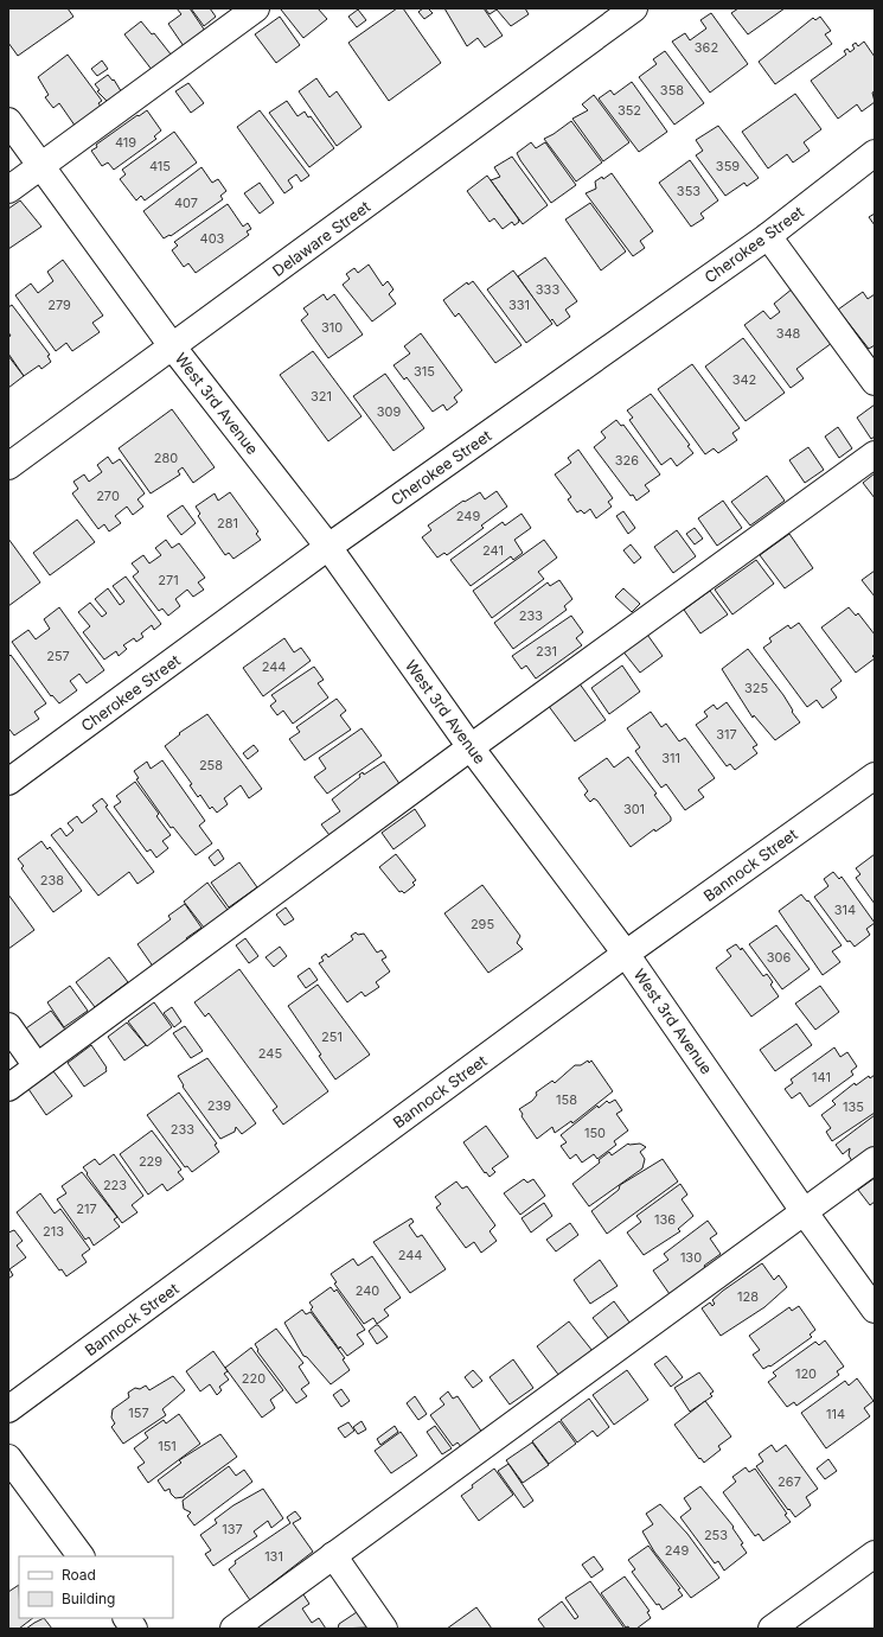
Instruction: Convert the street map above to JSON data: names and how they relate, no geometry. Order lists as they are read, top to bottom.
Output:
{
  "streets": {
    "street": [
      "Delaware Street",
      "Cherokee Street",
      "West 3rd Avenue",
      "Bannock Street"
    ]
  },
  "crossings": [
    ["Delaware Street", "West 3rd Avenue"],
    ["Cherokee Street", "West 3rd Avenue"],
    ["West 3rd Avenue", "Bannock Street"]
  ],
  "house_numbers": [
    "362",
    "358",
    "352",
    "419",
    "415",
    "359",
    "353",
    "407",
    "403",
    "333",
    "279",
    "331",
    "310",
    "348",
    "315",
    "342",
    "321",
    "309",
    "280",
    "326",
    "270",
    "249",
    "281",
    "241",
    "271",
    "233",
    "231",
    "257",
    "244",
    "325",
    "317",
    "311",
    "258",
    "301",
    "238",
    "314",
    "295",
    "306",
    "251",
    "245",
    "141",
    "158",
    "239",
    "135",
    "233",
    "150",
    "229",
    "223",
    "217",
    "136",
    "213",
    "244",
    "130",
    "240",
    "128",
    "120",
    "220",
    "157",
    "114",
    "151",
    "267",
    "137",
    "253",
    "249",
    "131"
  ],
  "legend": ["Road", "Building"]
}
